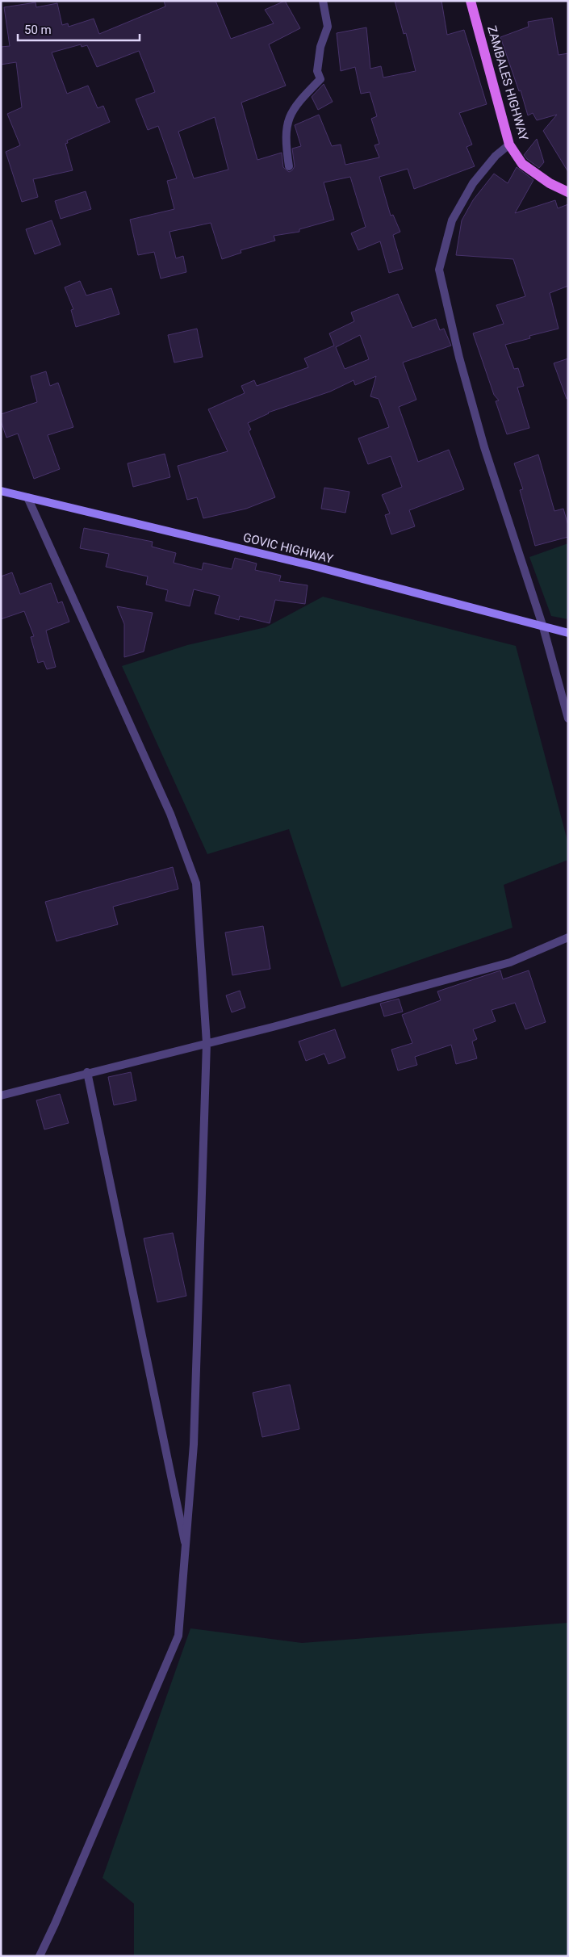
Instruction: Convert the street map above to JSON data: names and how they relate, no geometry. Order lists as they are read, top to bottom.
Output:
{
  "streets": {
    "main road": ["ZAMBALES HIGHWAY", "GOVIC HIGHWAY"]
  },
  "scale_bar": "50 m"
}
